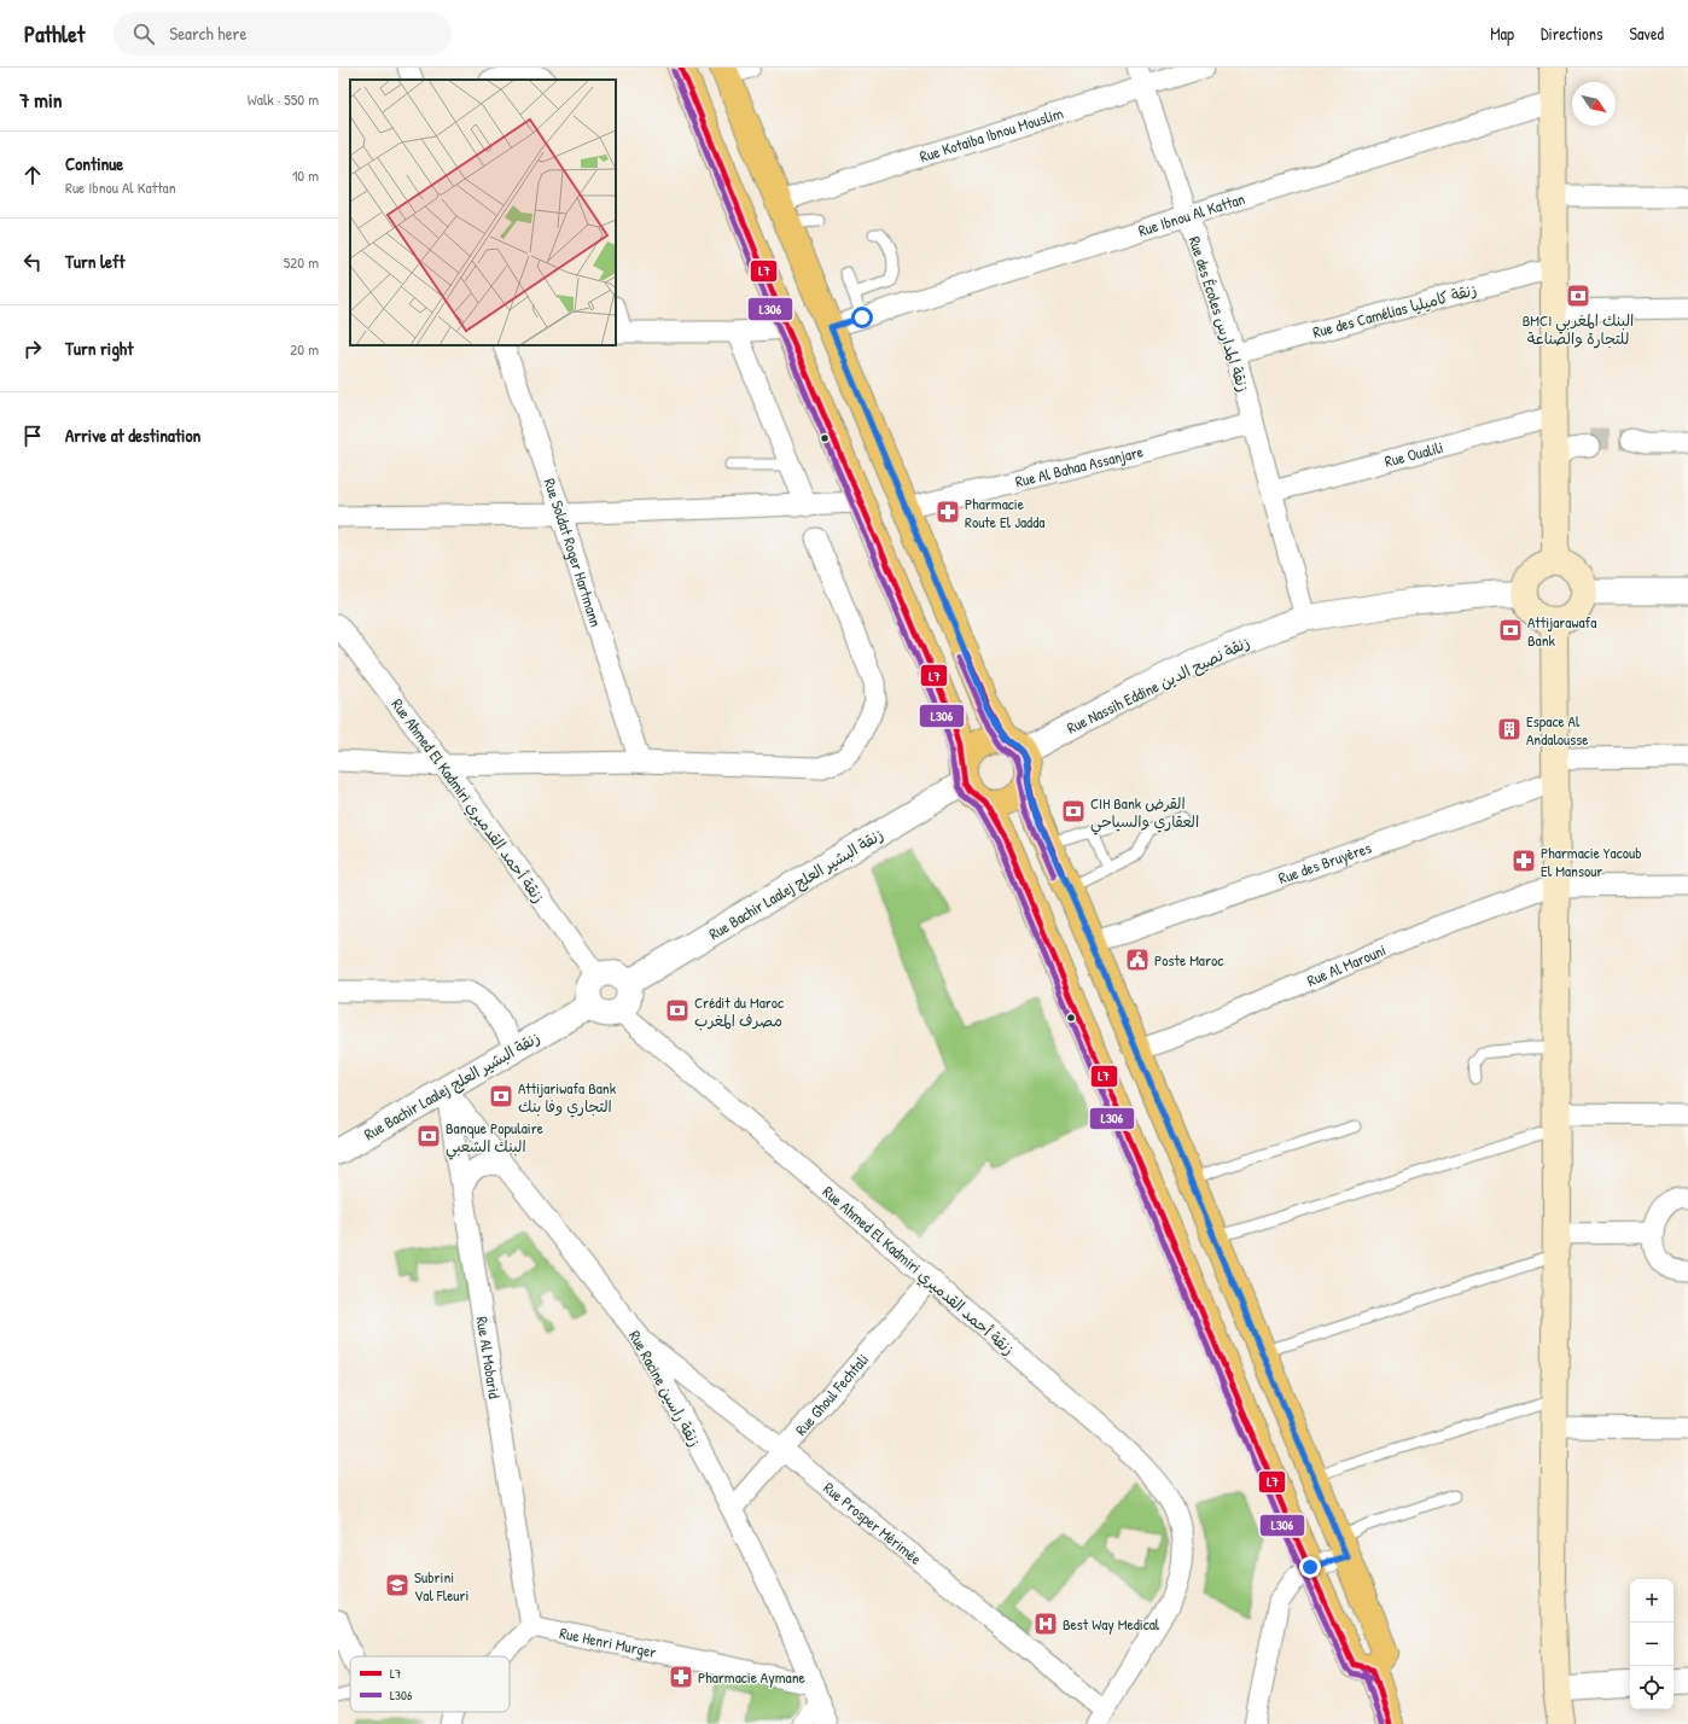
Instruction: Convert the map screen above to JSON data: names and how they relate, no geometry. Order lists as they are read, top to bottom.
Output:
{
  "streets": {
    "street": [
      "Rue Kotaiba Ibnou Mouslim",
      "Rue Ibnou Al Kattan",
      "Rue des Camélias زنقة كاميليا",
      "Rue des Écoles زنقة المدارس",
      "Rue Oualili",
      "Rue Al Bahaa Assanjare",
      "Rue Soldat Roger Hartmann",
      "Rue Nassih Eddine زنقة نصيح الدين",
      "Rue Ahmed El Kadmiri زنقة أحمد القدميري",
      "Rue des Bruyères",
      "Rue Bachir Laalej زنقة البشير العلج",
      "Rue Al Marouni",
      "Rue Al Mobarid",
      "Rue Racine زنقة راسين",
      "Rue Ghoul Fechtali",
      "Rue Prosper Mérimée",
      "Rue Henri Murger"
    ]
  },
  "crossings": [
    ["Rue Kotaiba Ibnou Mouslim", "Rue des Écoles زنقة المدارس"],
    ["Rue Ibnou Al Kattan", "Rue des Écoles زنقة المدارس"],
    ["Rue des Camélias زنقة كاميليا", "Rue des Écoles زنقة المدارس"],
    ["Rue des Écoles زنقة المدارس", "Rue Oualili"],
    ["Rue des Écoles زنقة المدارس", "Rue Al Bahaa Assanjare"],
    ["Rue des Écoles زنقة المدارس", "Rue Nassih Eddine زنقة نصيح الدين"],
    ["Rue Nassih Eddine زنقة نصيح الدين", "Rue Bachir Laalej زنقة البشير العلج"],
    ["Rue Ahmed El Kadmiri زنقة أحمد القدميري", "Rue Bachir Laalej زنقة البشير العلج"],
    ["Rue Ahmed El Kadmiri زنقة أحمد القدميري", "Rue Ghoul Fechtali"],
    ["Rue Ahmed El Kadmiri زنقة أحمد القدميري", "Rue Prosper Mérimée"],
    ["Rue Bachir Laalej زنقة البشير العلج", "Rue Al Mobarid"],
    ["Rue Bachir Laalej زنقة البشير العلج", "Rue Racine زنقة راسين"],
    ["Rue Al Mobarid", "Rue Racine زنقة راسين"],
    ["Rue Al Mobarid", "Rue Henri Murger"],
    ["Rue Racine زنقة راسين", "Rue Ghoul Fechtali"],
    ["Rue Racine زنقة راسين", "Rue Prosper Mérimée"],
    ["Rue Racine زنقة راسين", "Rue Henri Murger"],
    ["Rue Ghoul Fechtali", "Rue Prosper Mérimée"]
  ],
  "places": {
    "bank": [
      "BMCI البنك المغربي للتجارة والصناعة",
      "Attijarawafa Bank",
      "CIH Bank القرض العقاري والسياحي",
      "Crédit du Maroc مصرف المغرب",
      "Attijariwafa Bank التجاري وفا بنك",
      "Banque Populaire البنك الشعبي"
    ],
    "pharmacy": ["Pharmacie Route El Jadda", "Pharmacie Yacoub El Mansour", "Pharmacie Aymane"],
    "building": ["Espace Al Andalousse"],
    "public building": ["Poste Maroc"],
    "school or university": ["Subrini Val Fleuri"],
    "hospital": ["Best Way Medical"]
  },
  "lines": ["transit line L7", "transit line L306"],
  "legend": ["L7", "L306"],
  "north": "bottom right",
  "page": {
    "header": "Pathlet",
    "search": "Search here",
    "nav": ["Map", "Directions", "Saved"],
    "heading": ["7 min", "Walk · 550 m"],
    "list": [
      ["Continue", "Rue Ibnou Al Kattan", "10 m"],
      ["Turn left", "520 m"],
      ["Turn right", "20 m"],
      "Arrive at destination"
    ],
    "map_buttons": ["+", "−"]
  }
}
